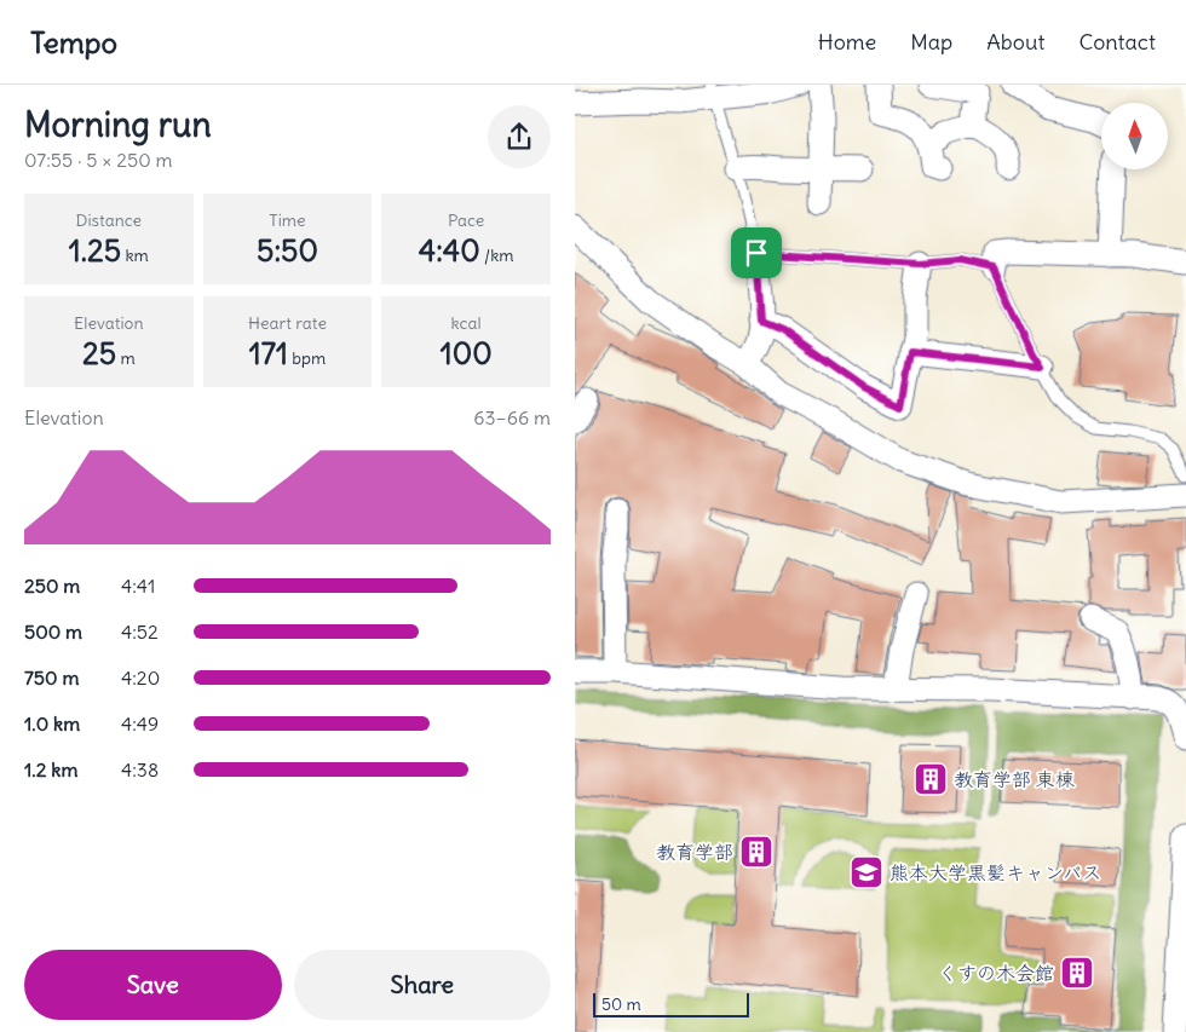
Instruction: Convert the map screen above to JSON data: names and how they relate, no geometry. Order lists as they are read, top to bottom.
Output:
{
  "places": {
    "building": ["教育学部 東棟", "教育学部", "くすの木会館"],
    "school or university": ["熊本大学黒髪キャンパス"]
  },
  "scale_bar": "50 m",
  "north": "top",
  "page": {
    "header": "Tempo",
    "nav": [
      "Home",
      "Map",
      "About",
      "Contact"
    ],
    "heading": ["Morning run", "07:55 · 5 × 250 m"],
    "stats": [
      ["Distance", "1.25 km"],
      ["Time", "5:50"],
      ["Pace", "4:40 /km"],
      ["Elevation", "25 m"],
      ["Heart rate", "171 bpm"],
      ["kcal", "100"]
    ],
    "chart": ["Elevation", "63–66 m"],
    "list": [
      {
        "name": "250 m",
        "note": "4:41"
      },
      {
        "name": "500 m",
        "note": "4:52"
      },
      {
        "name": "750 m",
        "note": "4:20"
      },
      {
        "name": "1.0 km",
        "note": "4:49"
      },
      {
        "name": "1.2 km",
        "note": "4:38"
      }
    ],
    "buttons": ["Save", "Share"],
    "scale": "50 m"
  }
}
